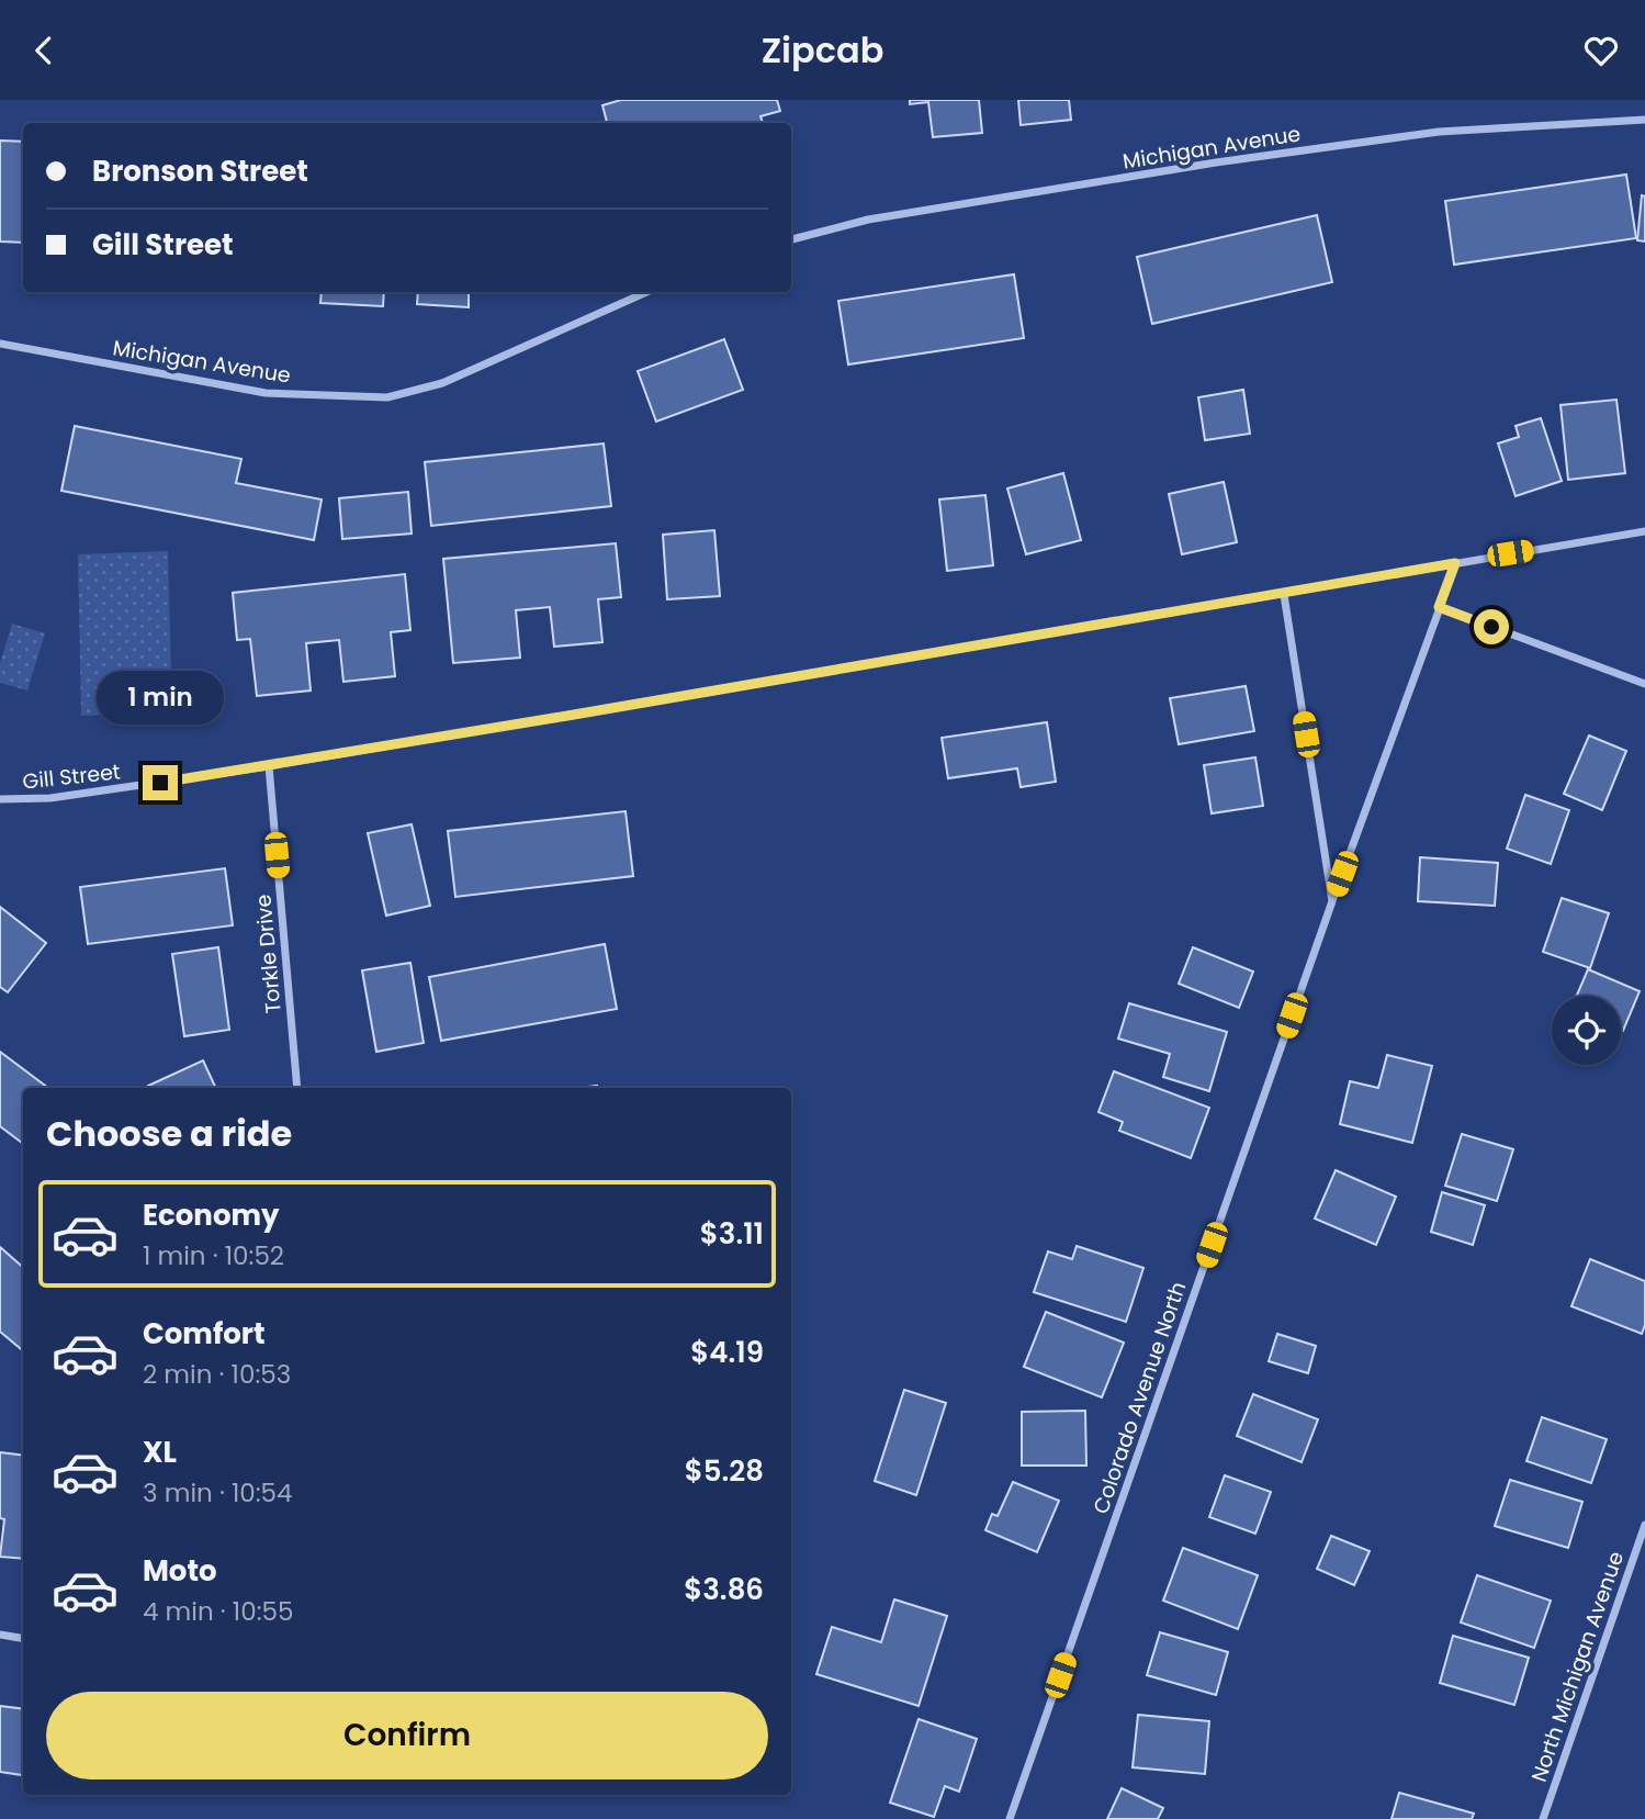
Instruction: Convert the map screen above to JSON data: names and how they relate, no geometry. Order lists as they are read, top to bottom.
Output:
{
  "streets": {
    "street": [
      "Michigan Avenue",
      "Gill Street",
      "Torkle Drive",
      "Colorado Avenue North",
      "North Michigan Avenue"
    ]
  },
  "crossings": [
    ["Gill Street", "Torkle Drive"],
    ["Gill Street", "Colorado Avenue North"]
  ],
  "page": {
    "header": "Zipcab",
    "banner": ["Bronson Street", "Gill Street"],
    "bubble": "1 min",
    "heading": "Choose a ride",
    "list": [
      {
        "name": "Economy",
        "note": "1 min · 10:52",
        "value": "$3.11"
      },
      {
        "name": "Comfort",
        "note": "2 min · 10:53",
        "value": "$4.19"
      },
      {
        "name": "XL",
        "note": "3 min · 10:54",
        "value": "$5.28"
      },
      {
        "name": "Moto",
        "note": "4 min · 10:55",
        "value": "$3.86"
      }
    ],
    "buttons": "Confirm"
  }
}
